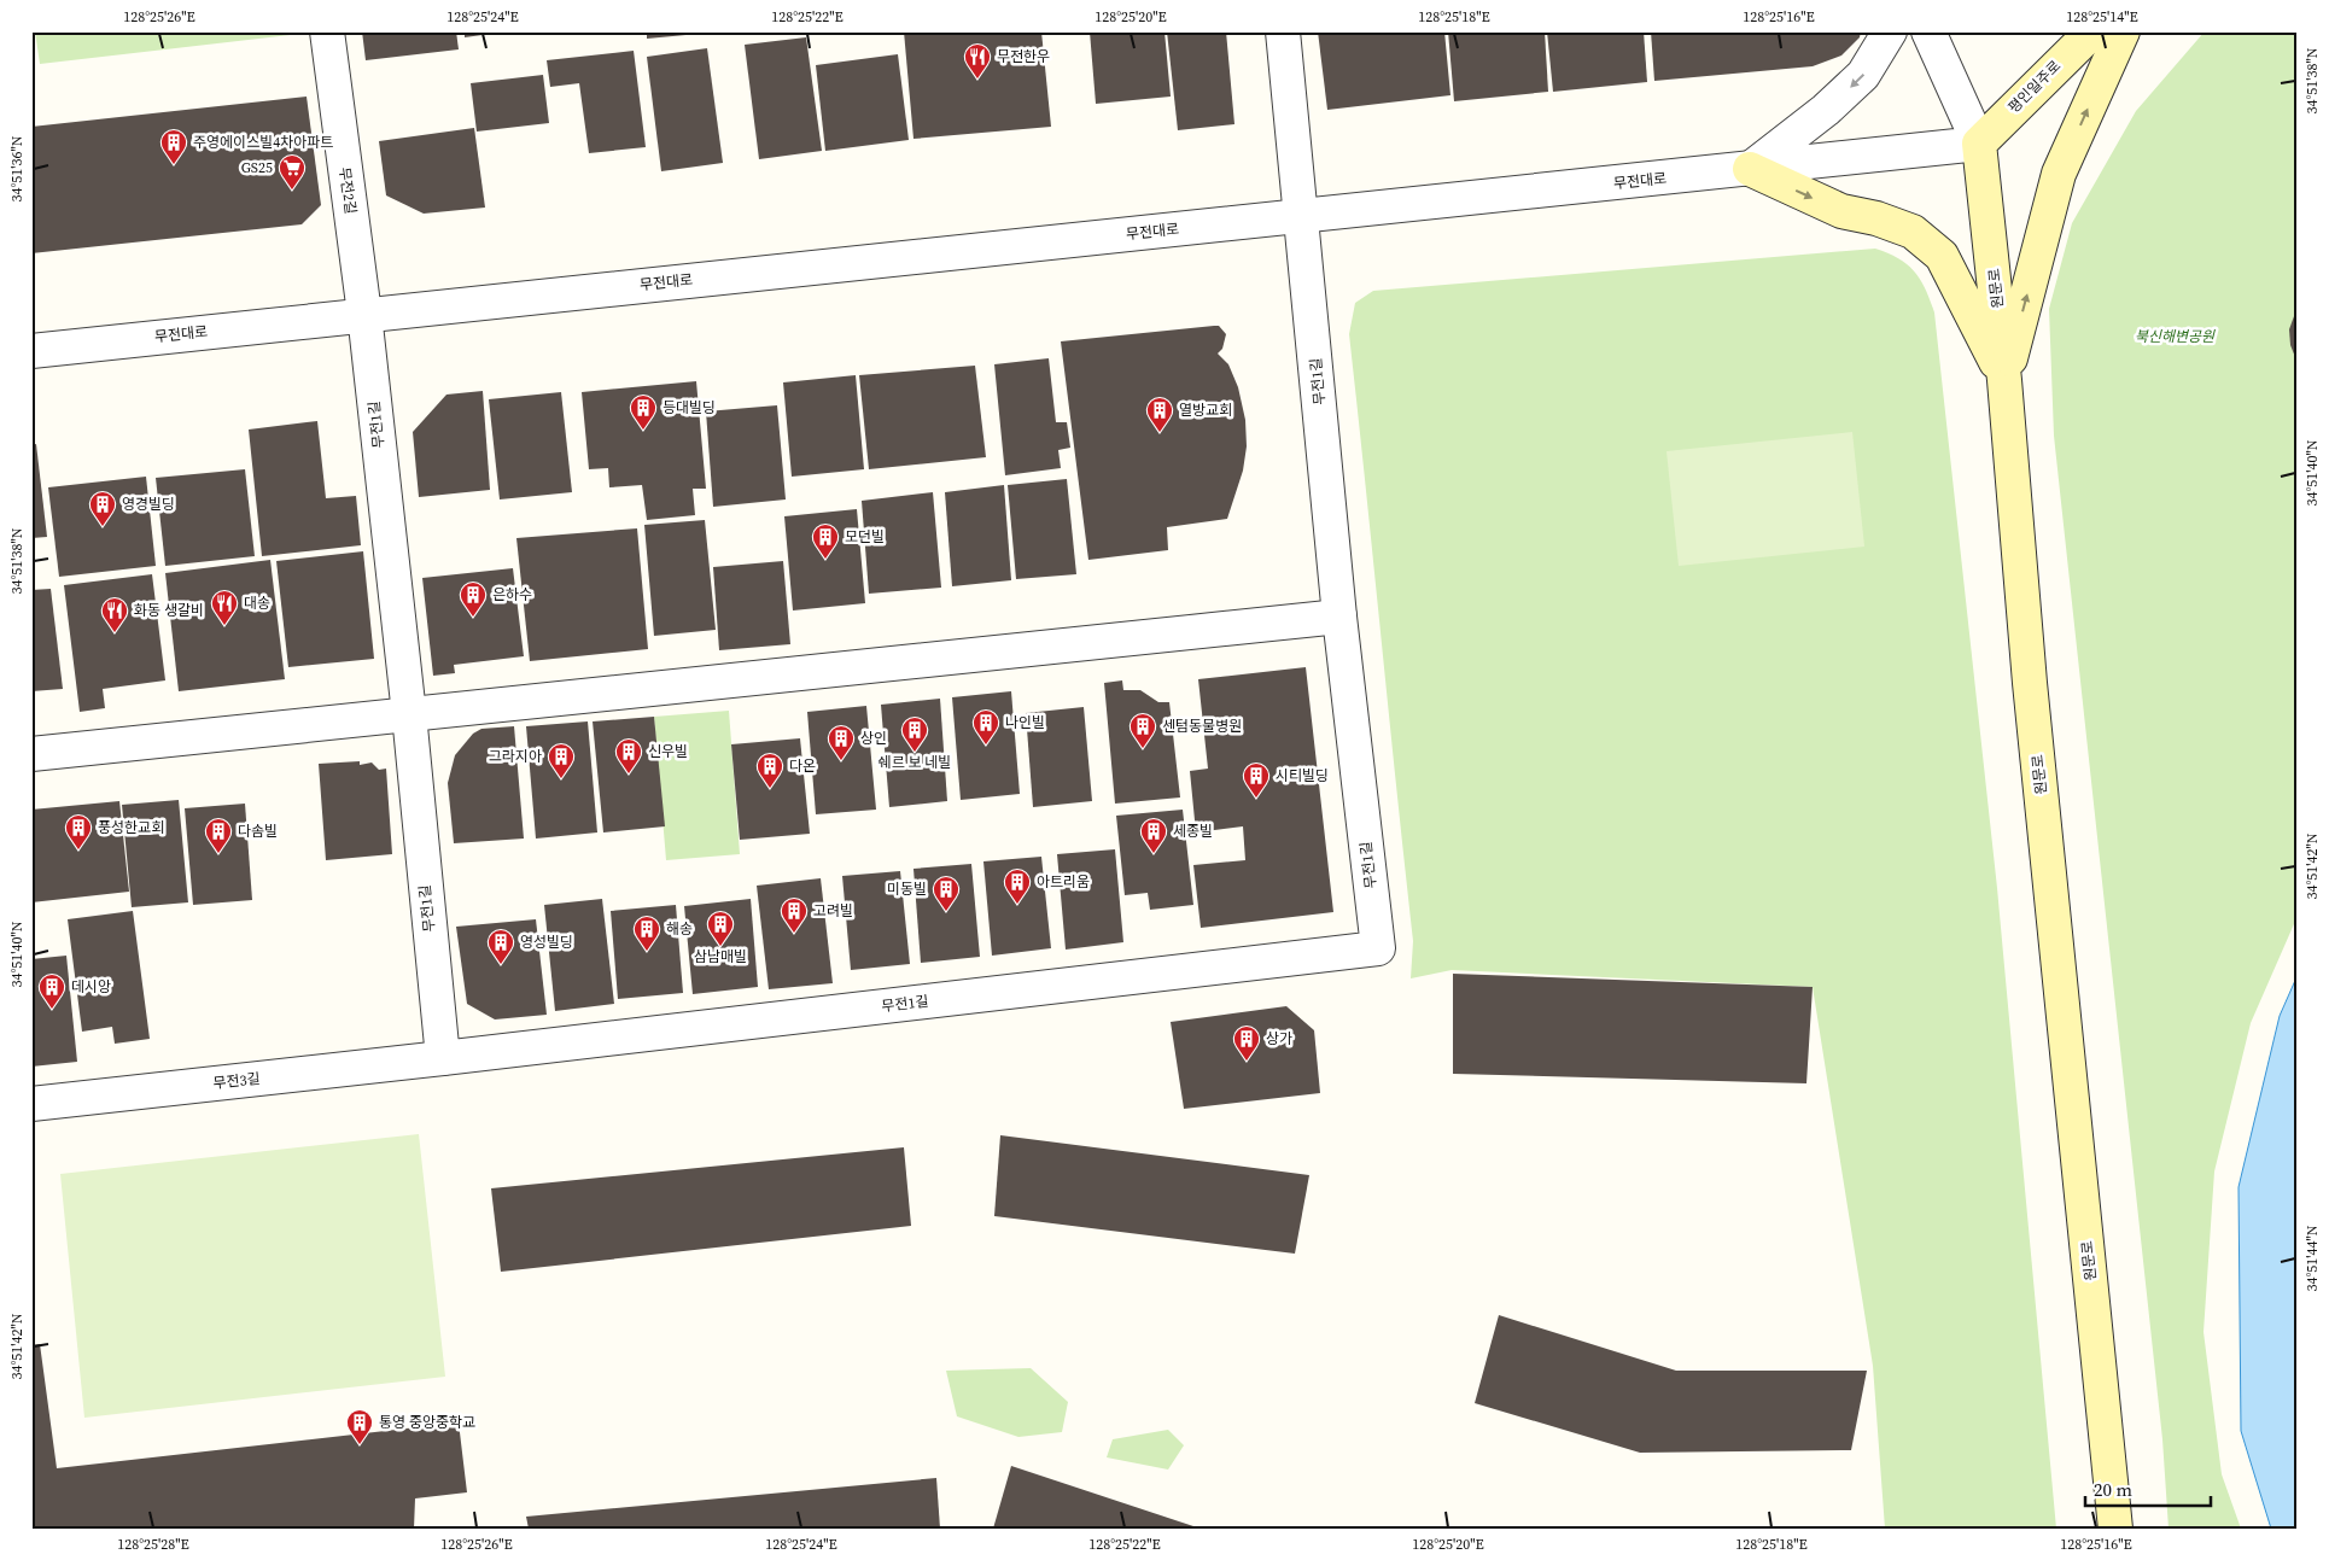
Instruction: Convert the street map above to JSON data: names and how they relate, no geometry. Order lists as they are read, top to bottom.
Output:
{
  "streets": {
    "main road": ["평인일주로", "원문로"],
    "street": [
      "무전대로",
      "무전2길",
      "무전1길",
      "무전3길"
    ]
  },
  "crossings": [
    ["평인일주로", "무전대로"],
    ["평인일주로", "원문로"],
    ["무전대로", "무전2길"],
    ["무전대로", "원문로"],
    ["무전대로", "무전1길"],
    ["무전2길", "무전1길"],
    ["무전1길", "무전3길"]
  ],
  "parks": ["북신해변공원"],
  "places": {
    "restaurant": ["무전한우", "대송", "화동 생갈비"],
    "building": [
      "주영에이스빌4차아파트",
      "등대빌딩",
      "열방교회",
      "영경빌딩",
      "모던빌",
      "은하수",
      "나인빌",
      "센텀동물병원",
      "쉐르 보 네빌",
      "상인",
      "신우빌",
      "그라지아",
      "다온",
      "시티빌딩",
      "풍성한교회",
      "다솜빌",
      "세종빌",
      "아트리움",
      "미동빌",
      "고려빌",
      "삼남매빌",
      "해송",
      "영성빌딩",
      "데시앙",
      "상가",
      "통영 중앙중학교"
    ],
    "supermarket": ["GS25"]
  },
  "scale_bar": "20 m",
  "coordinates": [
    "128°25'26\"E",
    "128°25'24\"E",
    "128°25'22\"E",
    "128°25'20\"E",
    "128°25'18\"E",
    "128°25'16\"E",
    "128°25'14\"E",
    "34°51'38\"N",
    "34°51'36\"N",
    "34°51'40\"N",
    "34°51'42\"N",
    "34°51'44\"N",
    "128°25'28\"E"
  ]
}
